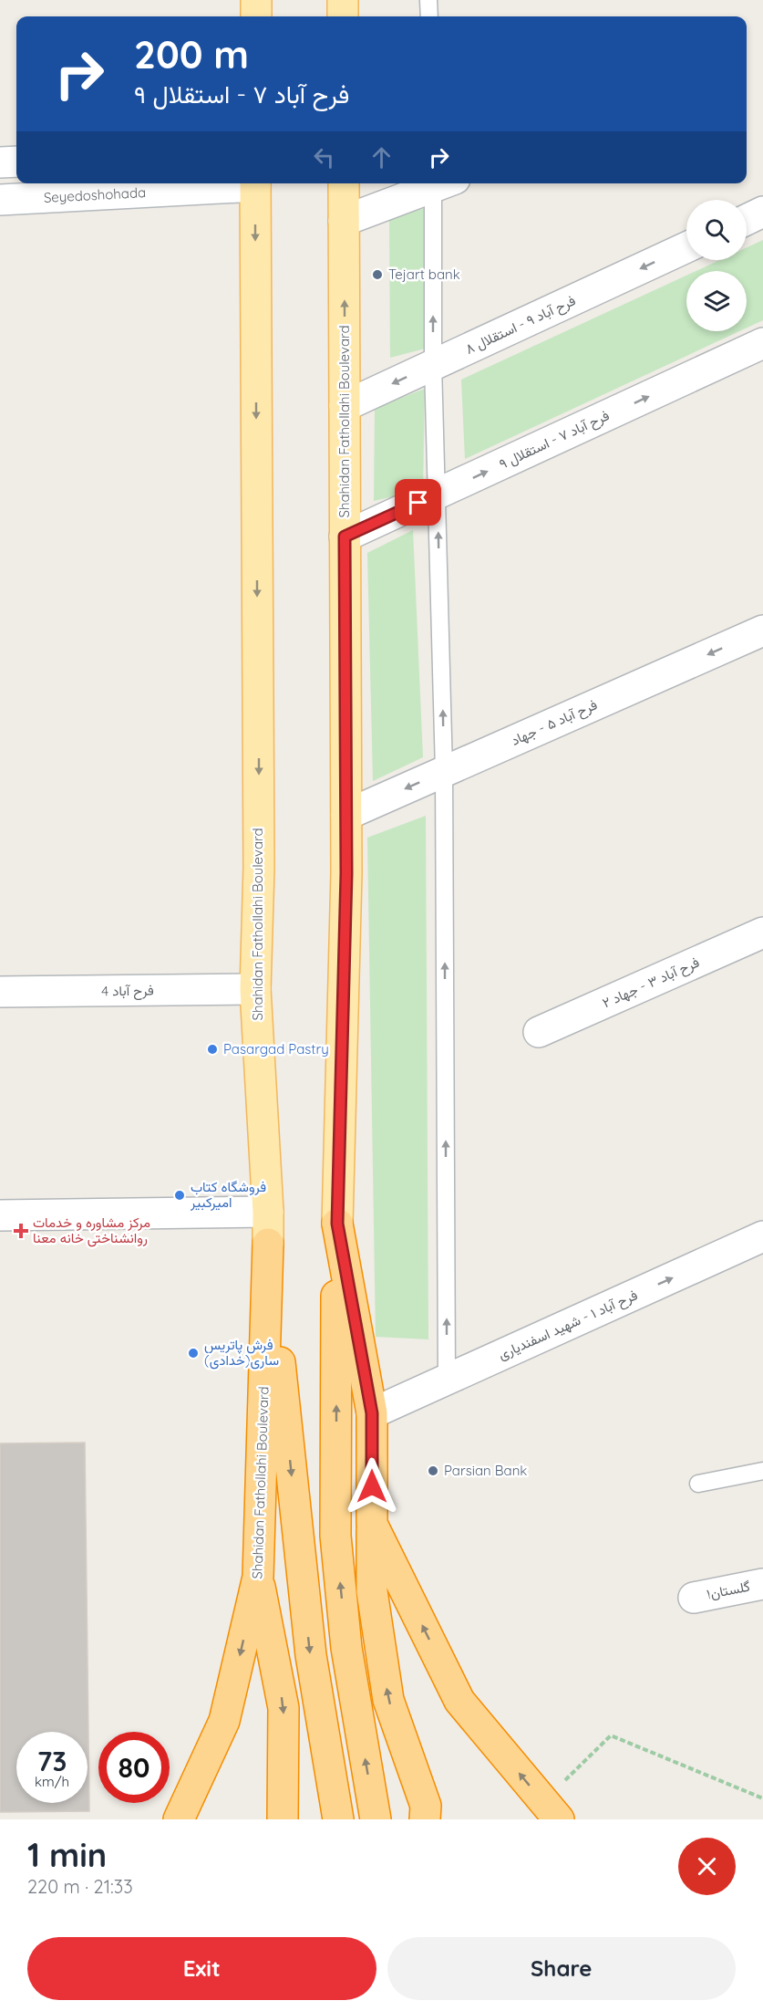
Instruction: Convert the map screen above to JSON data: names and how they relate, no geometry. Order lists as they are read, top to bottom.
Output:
{
  "streets": {
    "highway": ["Shahidan Fathollahi Boulevard"],
    "street": [
      "Seyedoshohada",
      "فرح آباد ۹ - استقلال ۸",
      "فرح آباد ۷ - استقلال ۹",
      "فرح آباد ۵ - جهاد",
      "فرح آباد ۳ - جهاد ۲",
      "فرح آباد 4",
      "فرح آباد ۱ - شهید اسفندیاری",
      "گلستان۱"
    ]
  },
  "crossings": [
    ["فرح آباد ۹ - استقلال ۸", "Shahidan Fathollahi Boulevard"],
    ["Shahidan Fathollahi Boulevard", "فرح آباد ۷ - استقلال ۹"],
    ["Shahidan Fathollahi Boulevard", "فرح آباد ۵ - جهاد"],
    ["Shahidan Fathollahi Boulevard", "فرح آباد 4"],
    ["Shahidan Fathollahi Boulevard", "فرح آباد ۱ - شهید اسفندیاری"]
  ],
  "one_way": [
    "فرح آباد ۹ - استقلال ۸",
    "فرح آباد ۷ - استقلال ۹",
    "فرح آباد ۵ - جهاد",
    "فرح آباد ۱ - شهید اسفندیاری"
  ],
  "places": {
    "other": [
      "Tejart bank",
      "Pasargad Pastry",
      "فروشگاه کتاب امیرکبیر",
      "فرش پاتریس (خدادی)ساری",
      "Parsian Bank"
    ],
    "health": ["مرکز مشاوره و خدمات روانشناختی خانه معنا"]
  },
  "page": {
    "turn": ["200 m", "فرح آباد ۷ - استقلال ۹"],
    "speed": "73 km/h",
    "limit": "80",
    "heading": ["1 min", "220 m · 21:33"],
    "buttons": ["Exit", "Share"]
  }
}
